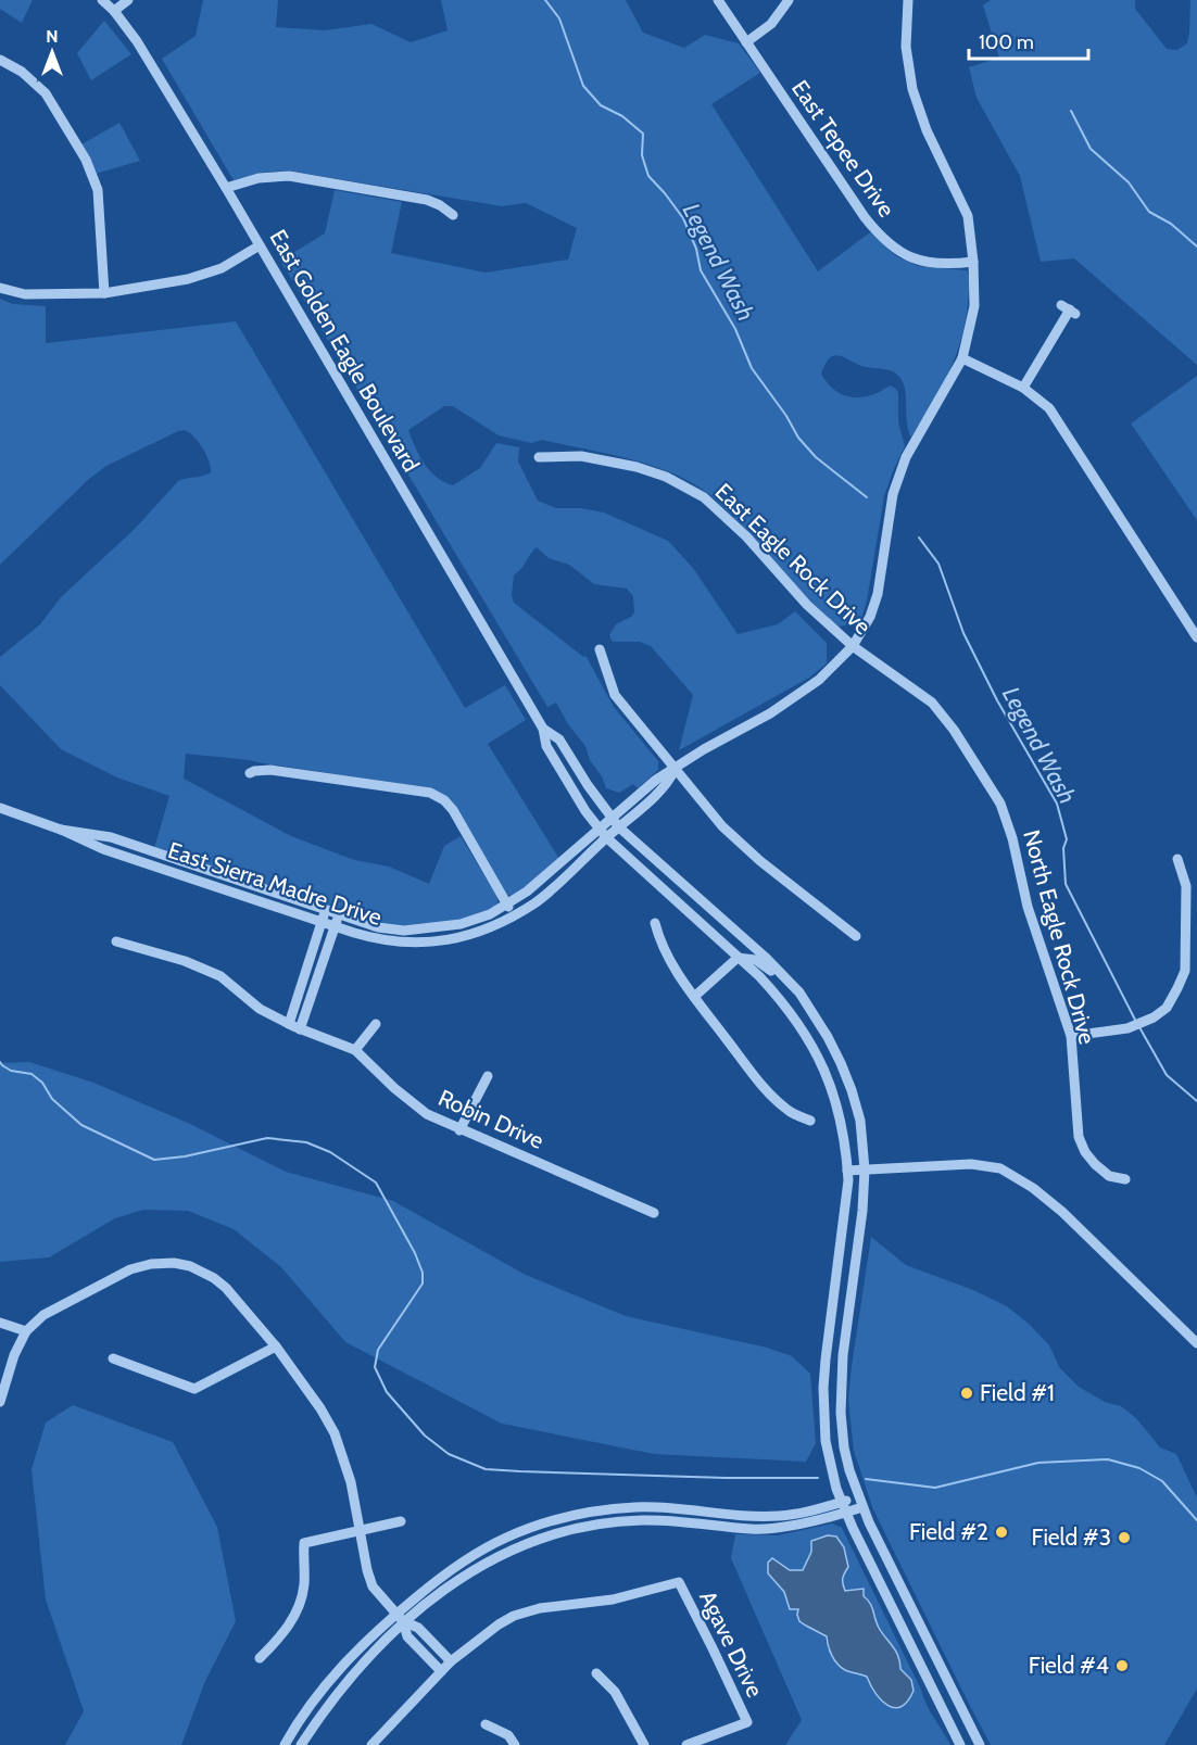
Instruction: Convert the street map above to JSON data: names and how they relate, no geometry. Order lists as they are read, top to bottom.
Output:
{
  "streets": {
    "street": [
      "East Tepee Drive",
      "East Golden Eagle Boulevard",
      "East Eagle Rock Drive",
      "East Sierra Madre Drive",
      "North Eagle Rock Drive",
      "Robin Drive",
      "Agave Drive"
    ]
  },
  "crossings": [
    ["East Golden Eagle Boulevard", "East Sierra Madre Drive"],
    ["East Eagle Rock Drive", "North Eagle Rock Drive"]
  ],
  "water": ["Legend Wash"],
  "places": [
    "Field #1",
    "Field #2",
    "Field #3",
    "Field #4"
  ],
  "scale_bar": "100 m",
  "north": "top"
}
